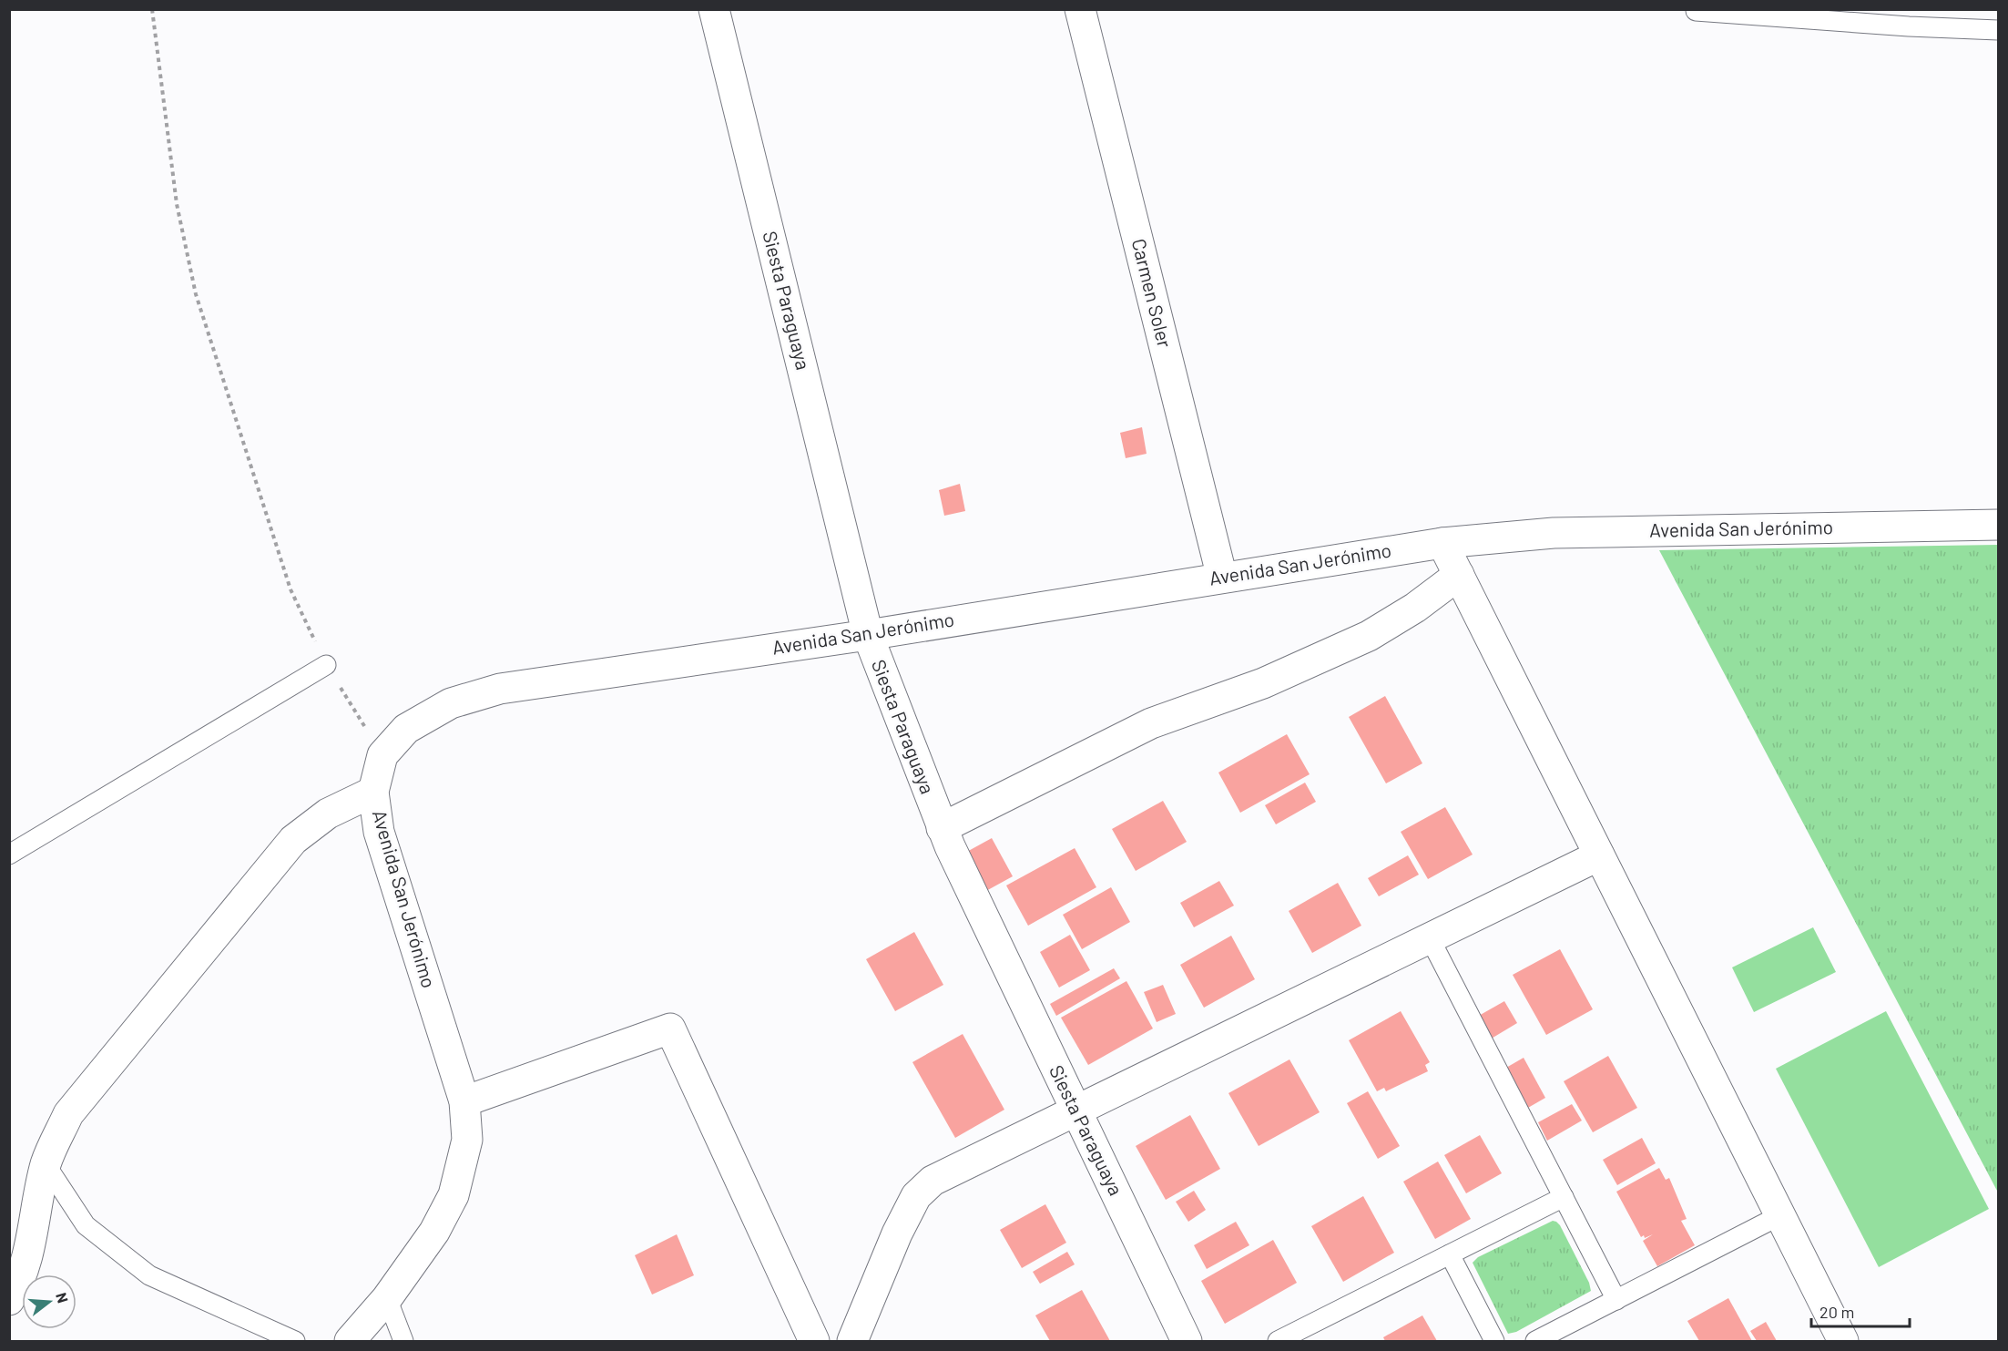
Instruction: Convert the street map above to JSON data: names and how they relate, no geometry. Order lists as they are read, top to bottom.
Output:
{
  "streets": {
    "street": ["Carmen Soler", "Siesta Paraguaya", "Avenida San Jerónimo"]
  },
  "crossings": [
    ["Carmen Soler", "Avenida San Jerónimo"],
    ["Siesta Paraguaya", "Avenida San Jerónimo"]
  ],
  "scale_bar": "20 m",
  "north": "right"
}
